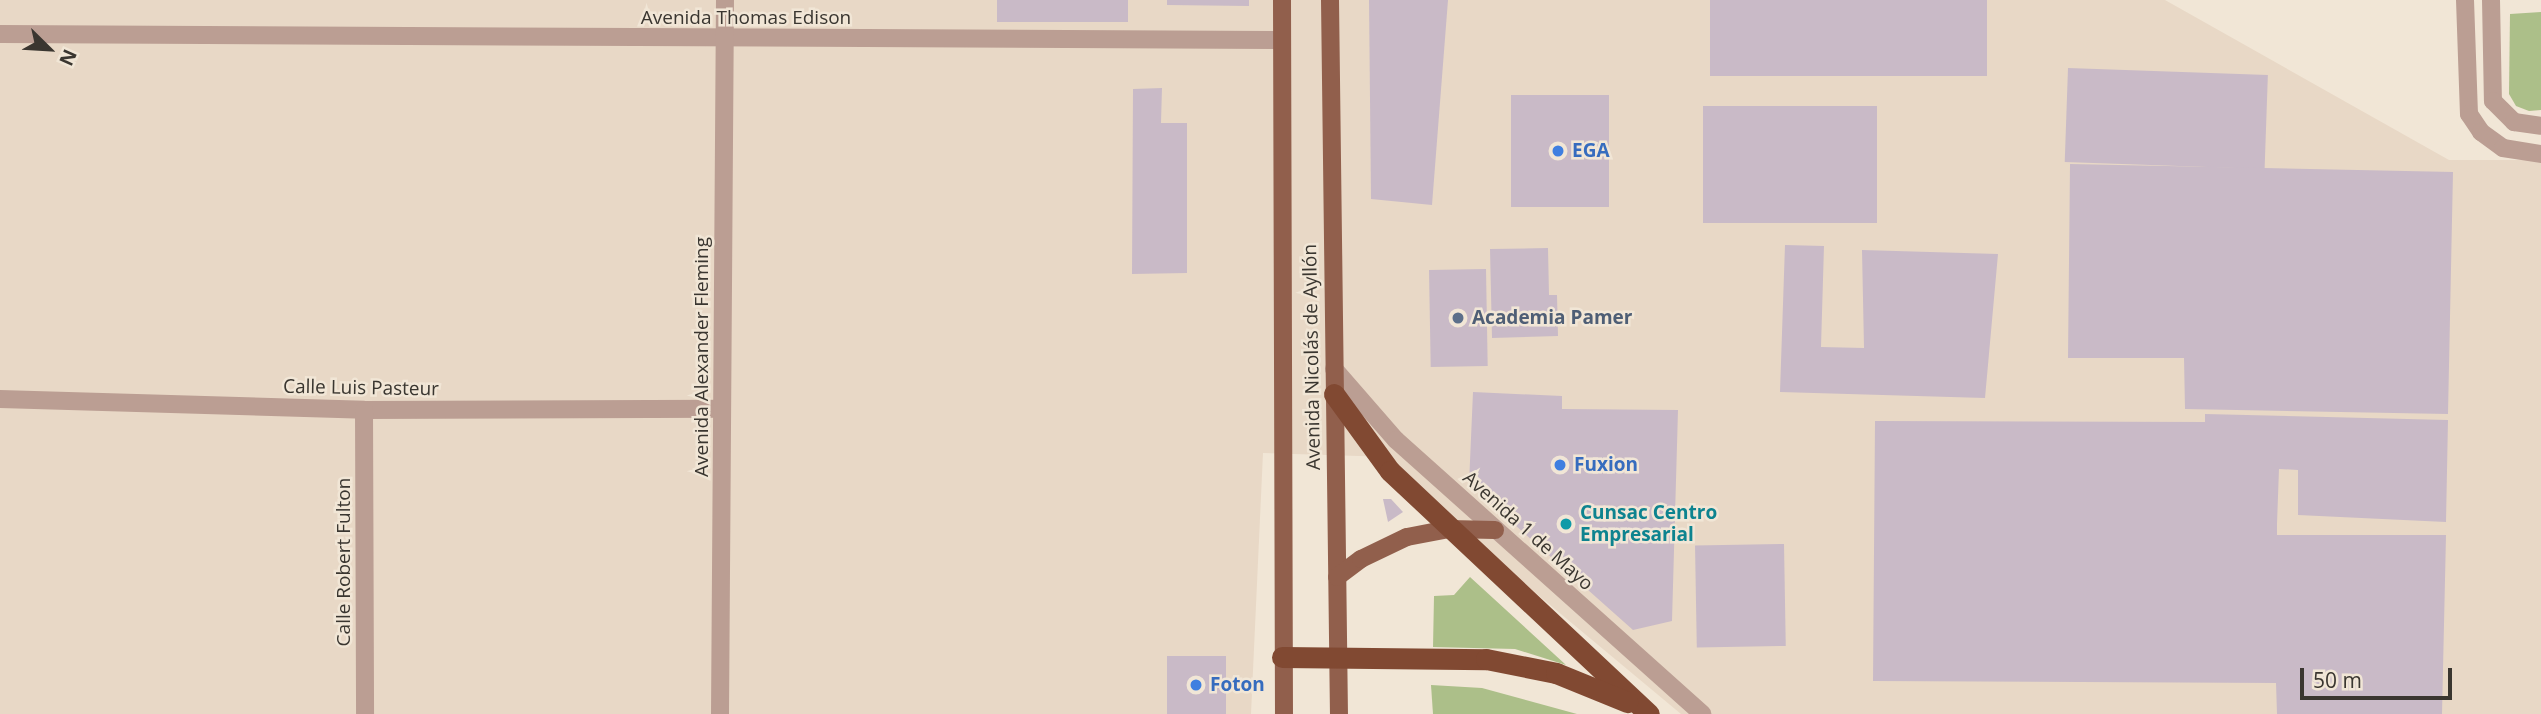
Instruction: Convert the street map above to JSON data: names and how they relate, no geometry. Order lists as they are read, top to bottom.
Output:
{
  "streets": {
    "main road": ["Avenida Nicolás de Ayllón"],
    "street": [
      "Avenida Thomas Edison",
      "Avenida Alexander Fleming",
      "Calle Luis Pasteur",
      "Avenida 1 de Mayo",
      "Calle Robert Fulton"
    ]
  },
  "crossings": [
    ["Avenida Thomas Edison", "Avenida Alexander Fleming"],
    ["Avenida Thomas Edison", "Avenida Nicolás de Ayllón"],
    ["Avenida Alexander Fleming", "Calle Luis Pasteur"],
    ["Avenida Nicolás de Ayllón", "Avenida 1 de Mayo"],
    ["Calle Luis Pasteur", "Calle Robert Fulton"]
  ],
  "places": [
    "EGA",
    "Academia Pamer",
    "Fuxion",
    "Cunsac Centro Empresarial",
    "Foton"
  ],
  "scale_bar": "50 m",
  "north": "bottom right"
}
